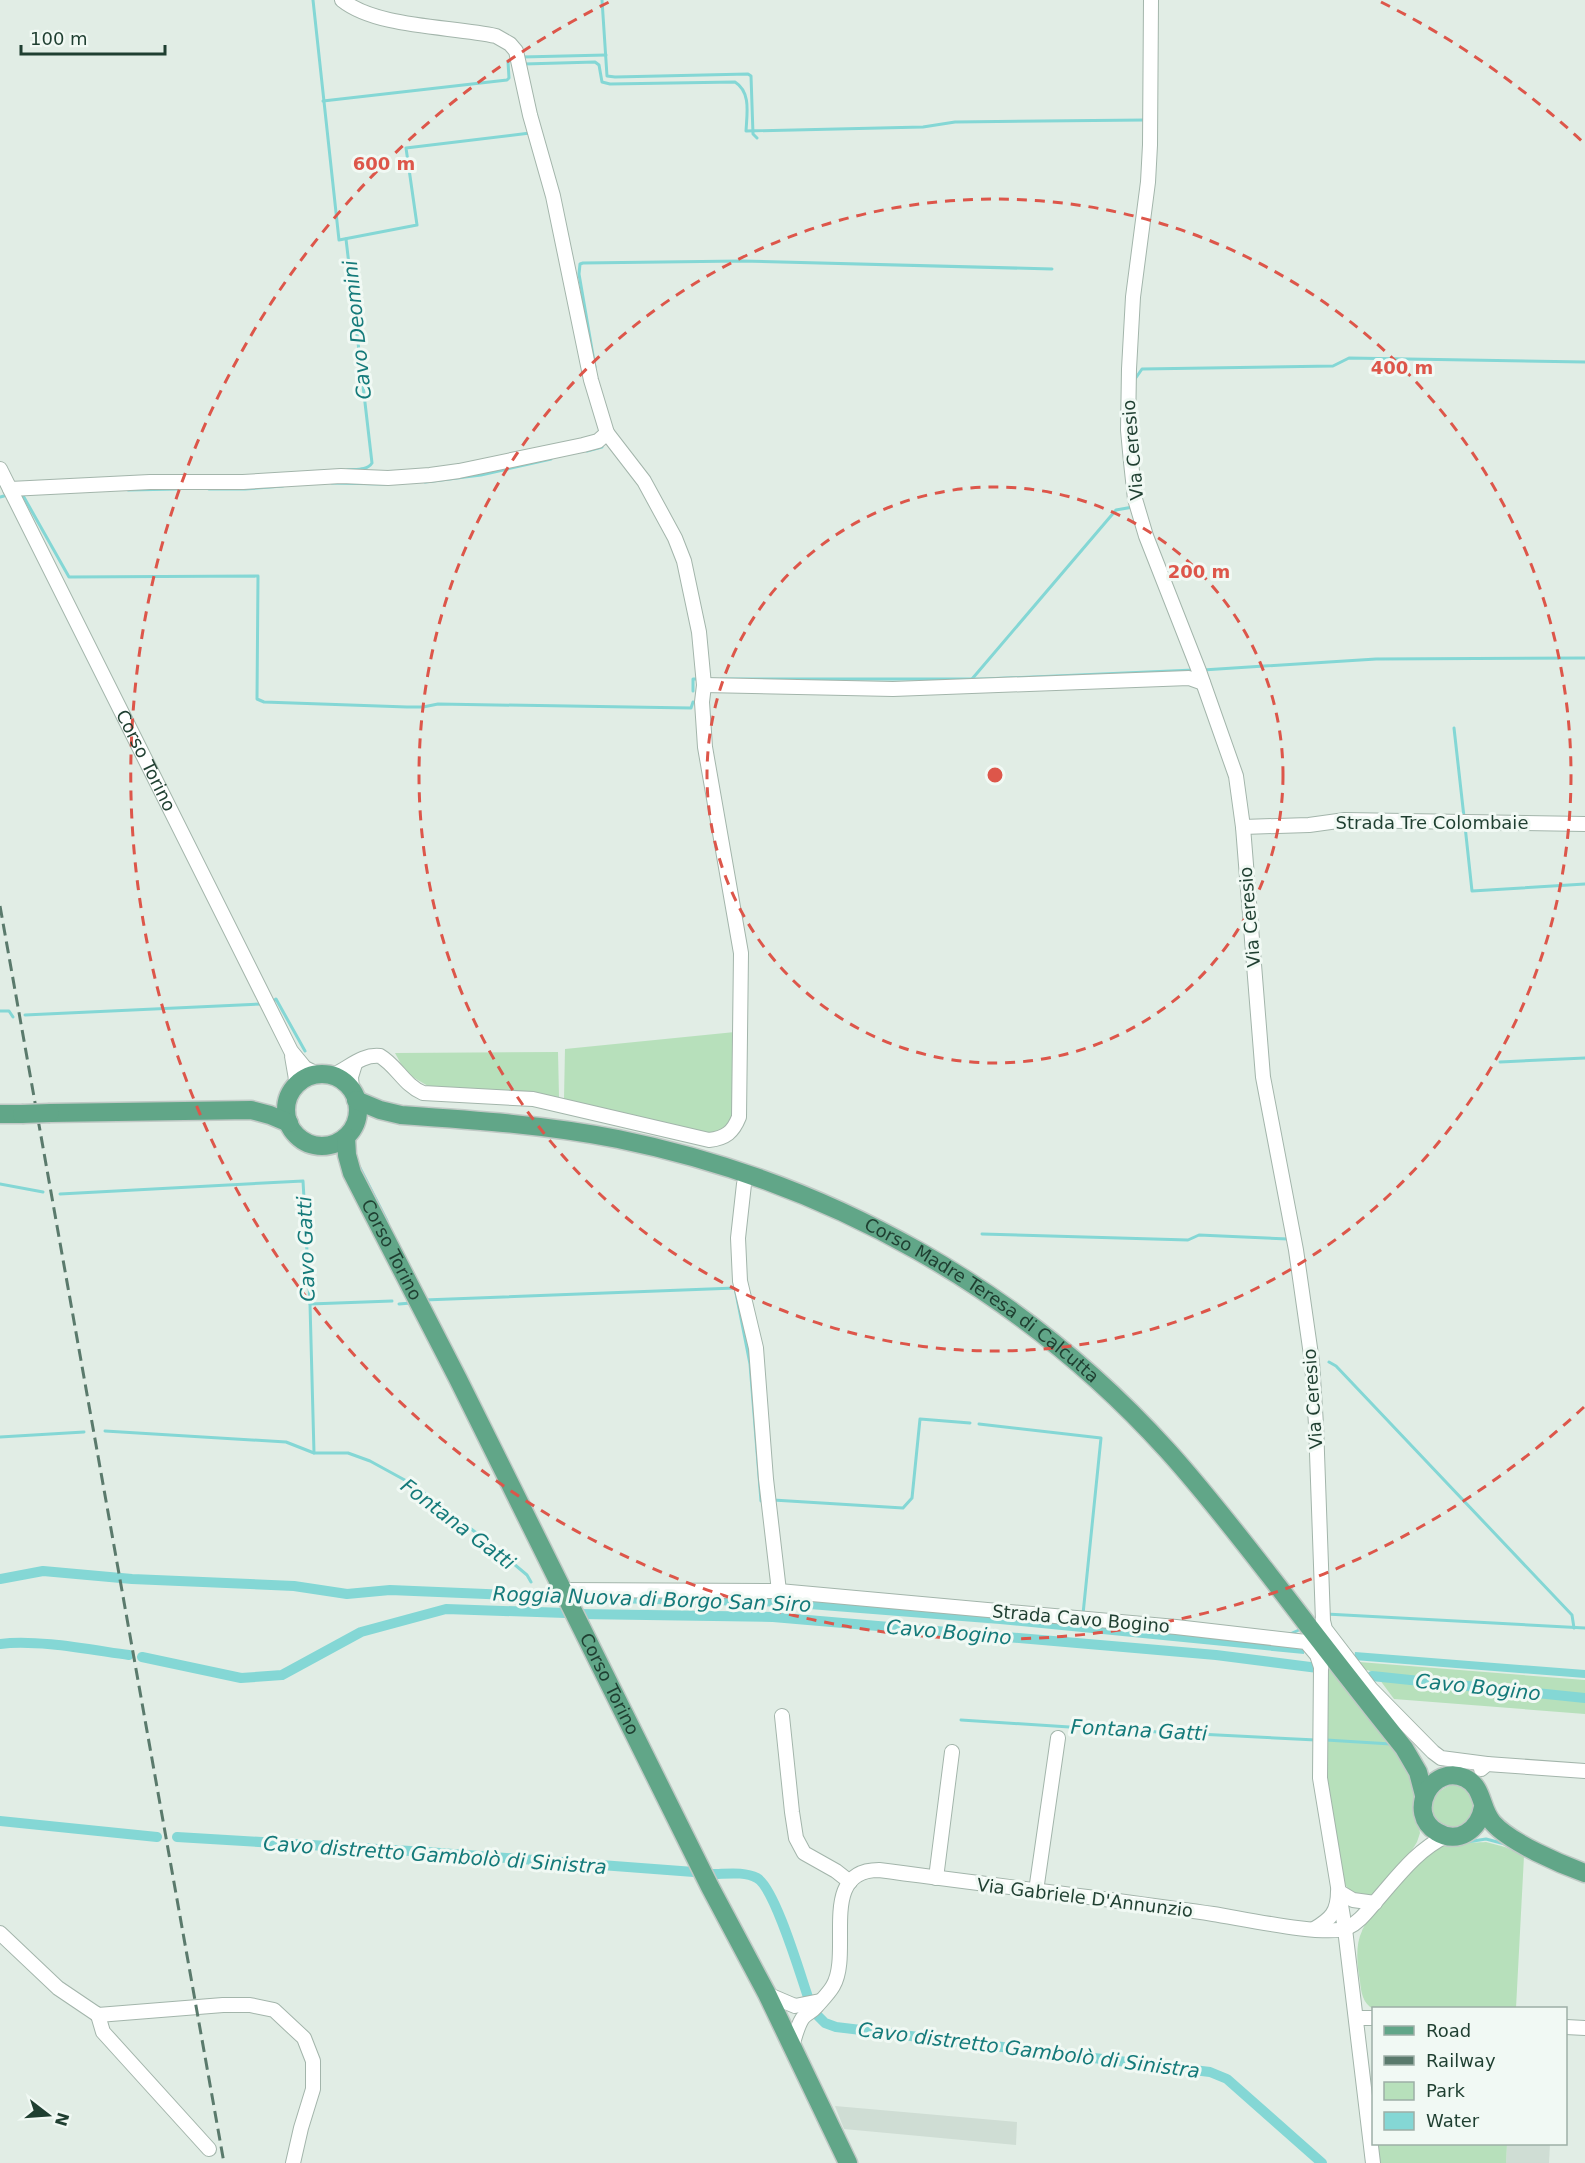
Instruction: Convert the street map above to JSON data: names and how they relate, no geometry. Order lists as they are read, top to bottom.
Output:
{
  "streets": {
    "main road": ["Corso Torino", "Corso Madre Teresa di Calcutta"],
    "street": [
      "Via Ceresio",
      "Strada Tre Colombaie",
      "Strada Cavo Bogino",
      "Via Gabriele D'Annunzio"
    ]
  },
  "crossings": [
    ["Via Ceresio", "Strada Tre Colombaie"],
    ["Corso Torino", "Strada Cavo Bogino"],
    ["Strada Cavo Bogino", "Via Gabriele D'Annunzio"]
  ],
  "water": [
    "Cavo Deomini",
    "Cavo Gatti",
    "Fontana Gatti",
    "Roggia Nuova di Borgo San Siro",
    "Cavo Bogino",
    "Cavo distretto Gambolò di Sinistra"
  ],
  "legend": [
    "Road",
    "Railway",
    "Park",
    "Water"
  ],
  "scale_bar": "100 m",
  "north": "right",
  "rings": ["600 m", "400 m", "200 m"]
}
